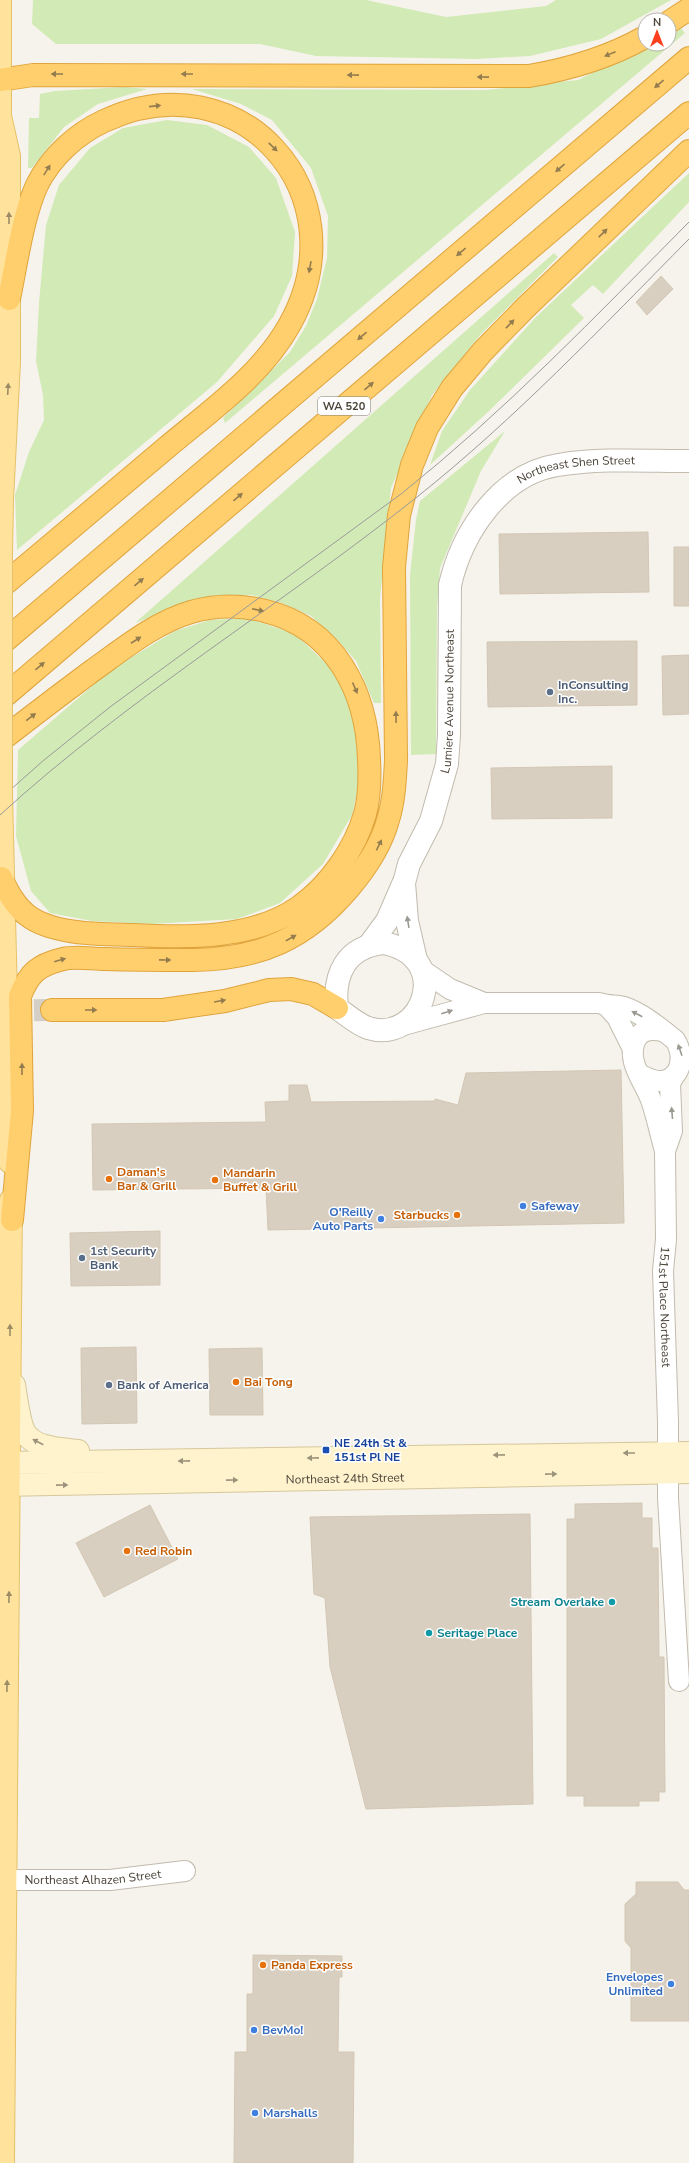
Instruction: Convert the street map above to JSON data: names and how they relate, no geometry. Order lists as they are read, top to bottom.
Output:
{
  "streets": {
    "highway": ["WA 520"],
    "main road": ["Northeast 24th Street"],
    "street": [
      "Northeast Shen Street",
      "Lumiere Avenue Northeast",
      "151st Place Northeast",
      "Northeast Alhazen Street"
    ]
  },
  "crossings": [
    ["Northeast Shen Street", "Lumiere Avenue Northeast"],
    ["151st Place Northeast", "Northeast 24th Street"]
  ],
  "places": {
    "other": [
      "InConsulting Inc.",
      "Daman's Bar & Grill",
      "Mandarin Buffet & Grill",
      "Safeway",
      "Starbucks",
      "O'Reilly Auto Parts",
      "1st Security Bank",
      "Bai Tong",
      "Bank of America",
      "Red Robin",
      "Stream Overlake",
      "Seritage Place",
      "Panda Express",
      "Envelopes Unlimited",
      "BevMo!",
      "Marshalls"
    ],
    "transit": ["NE 24th St & 151st Pl NE"]
  },
  "north": "top"
}
